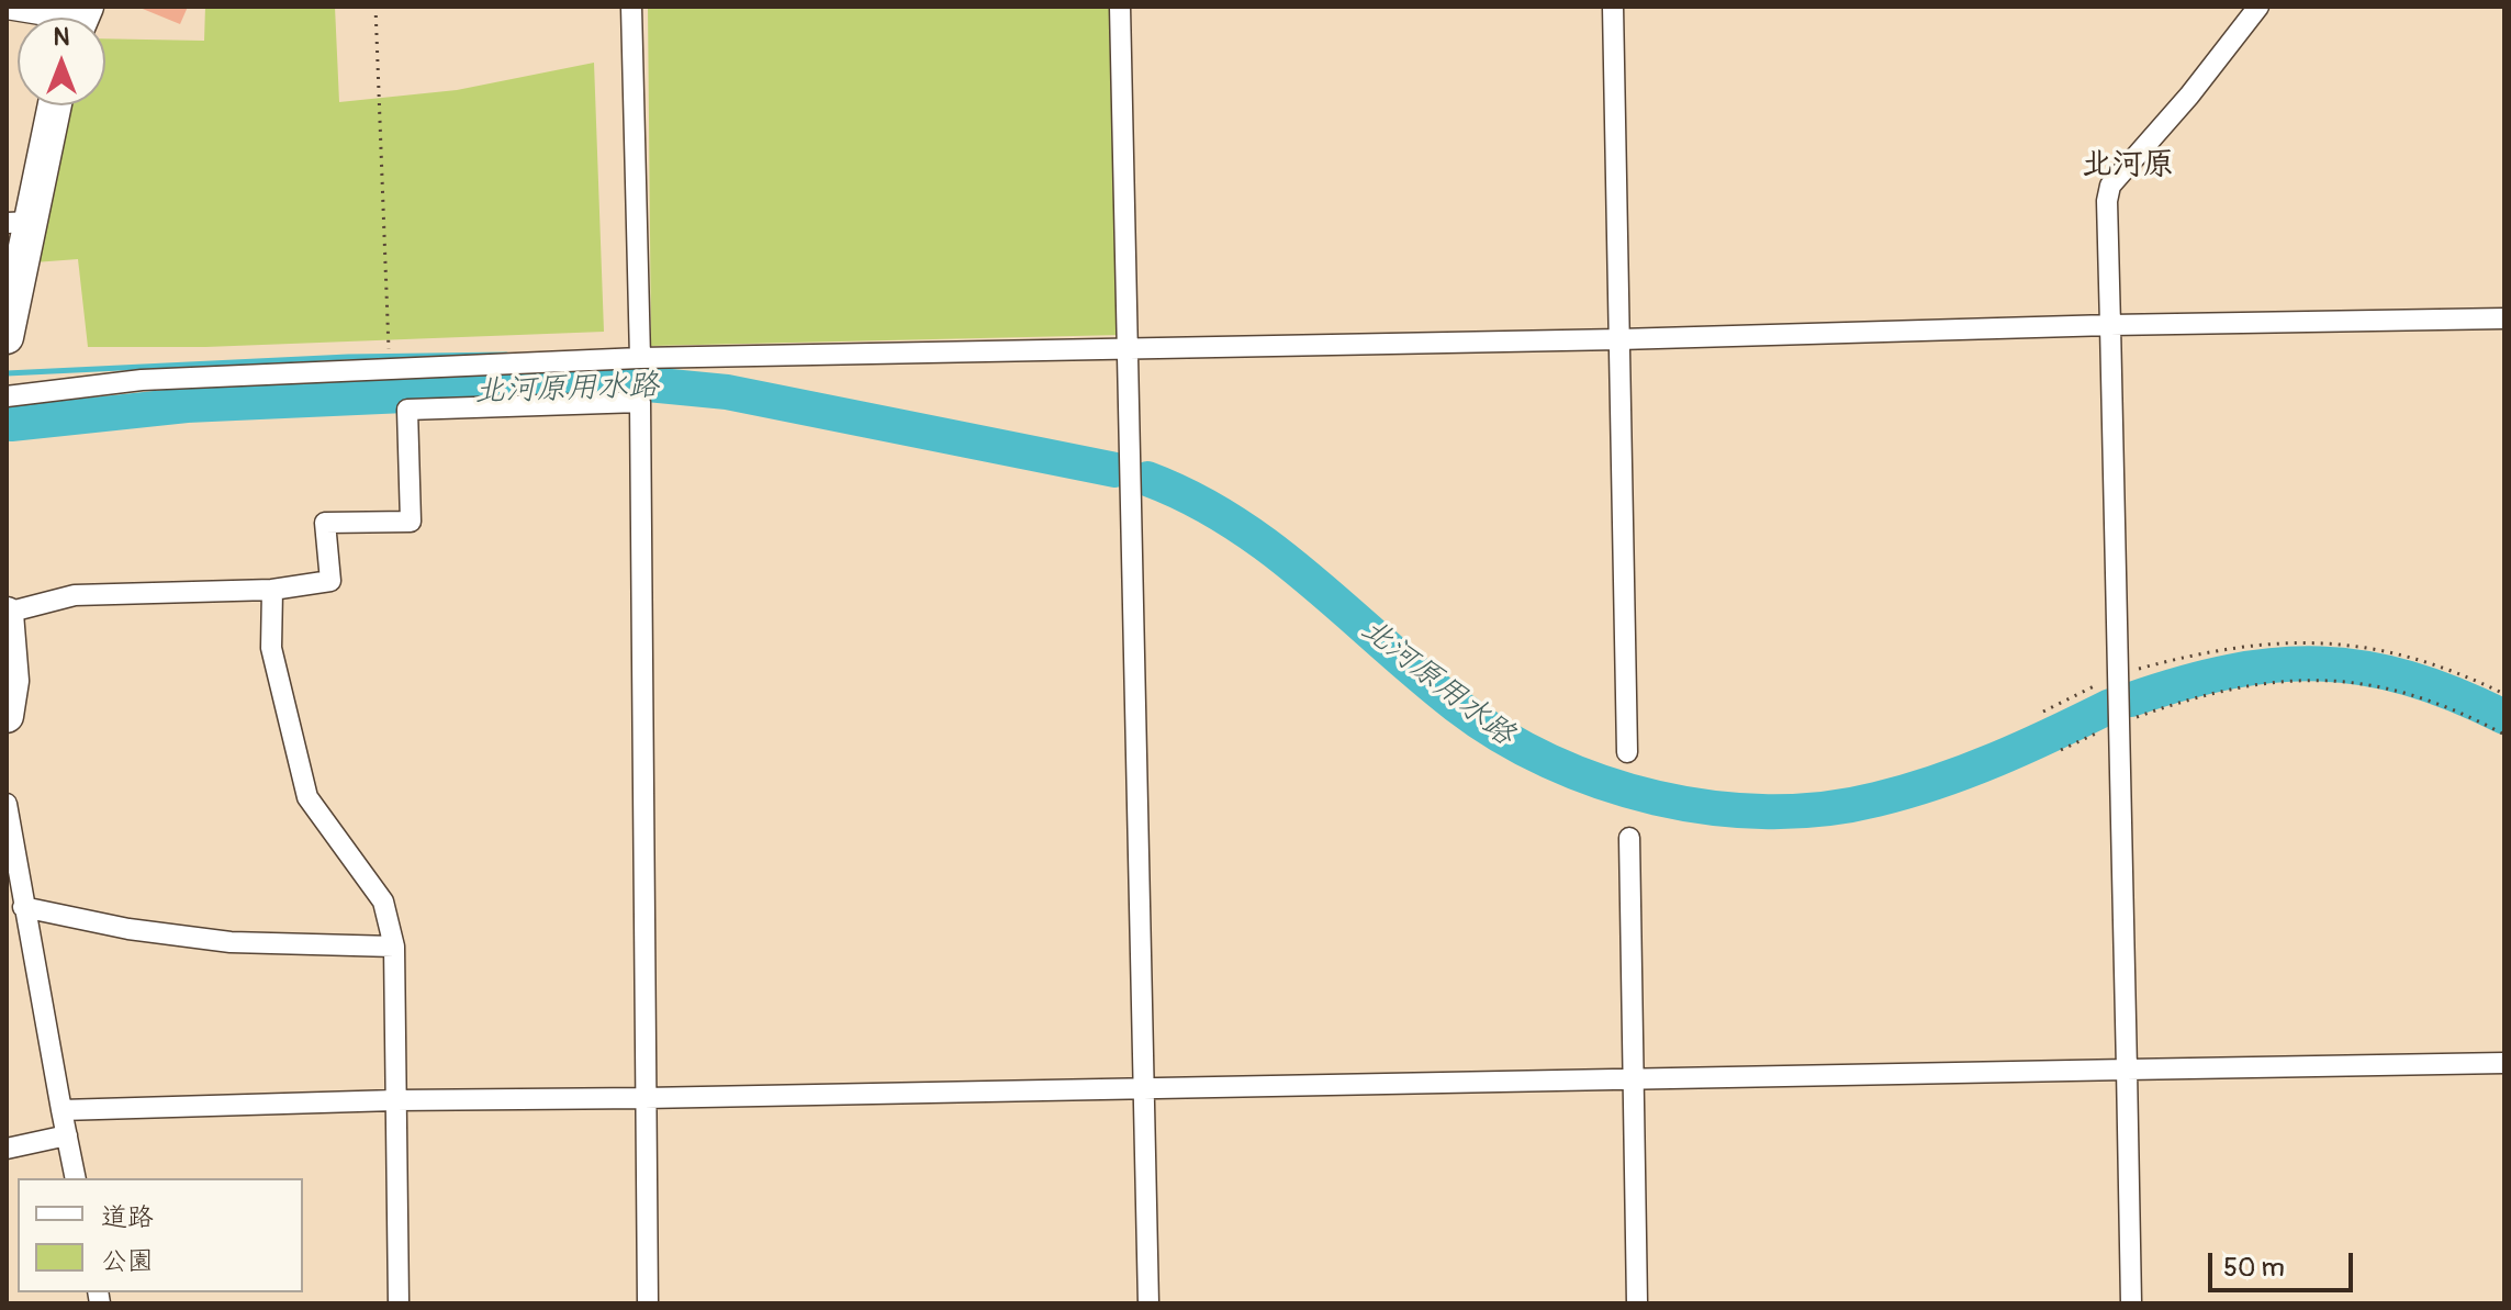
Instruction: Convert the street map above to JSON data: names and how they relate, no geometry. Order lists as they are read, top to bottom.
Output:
{
  "districts": ["北河原"],
  "water": ["北河原用水路"],
  "legend": ["道路", "公園"],
  "scale_bar": "50 m",
  "north": "top"
}
